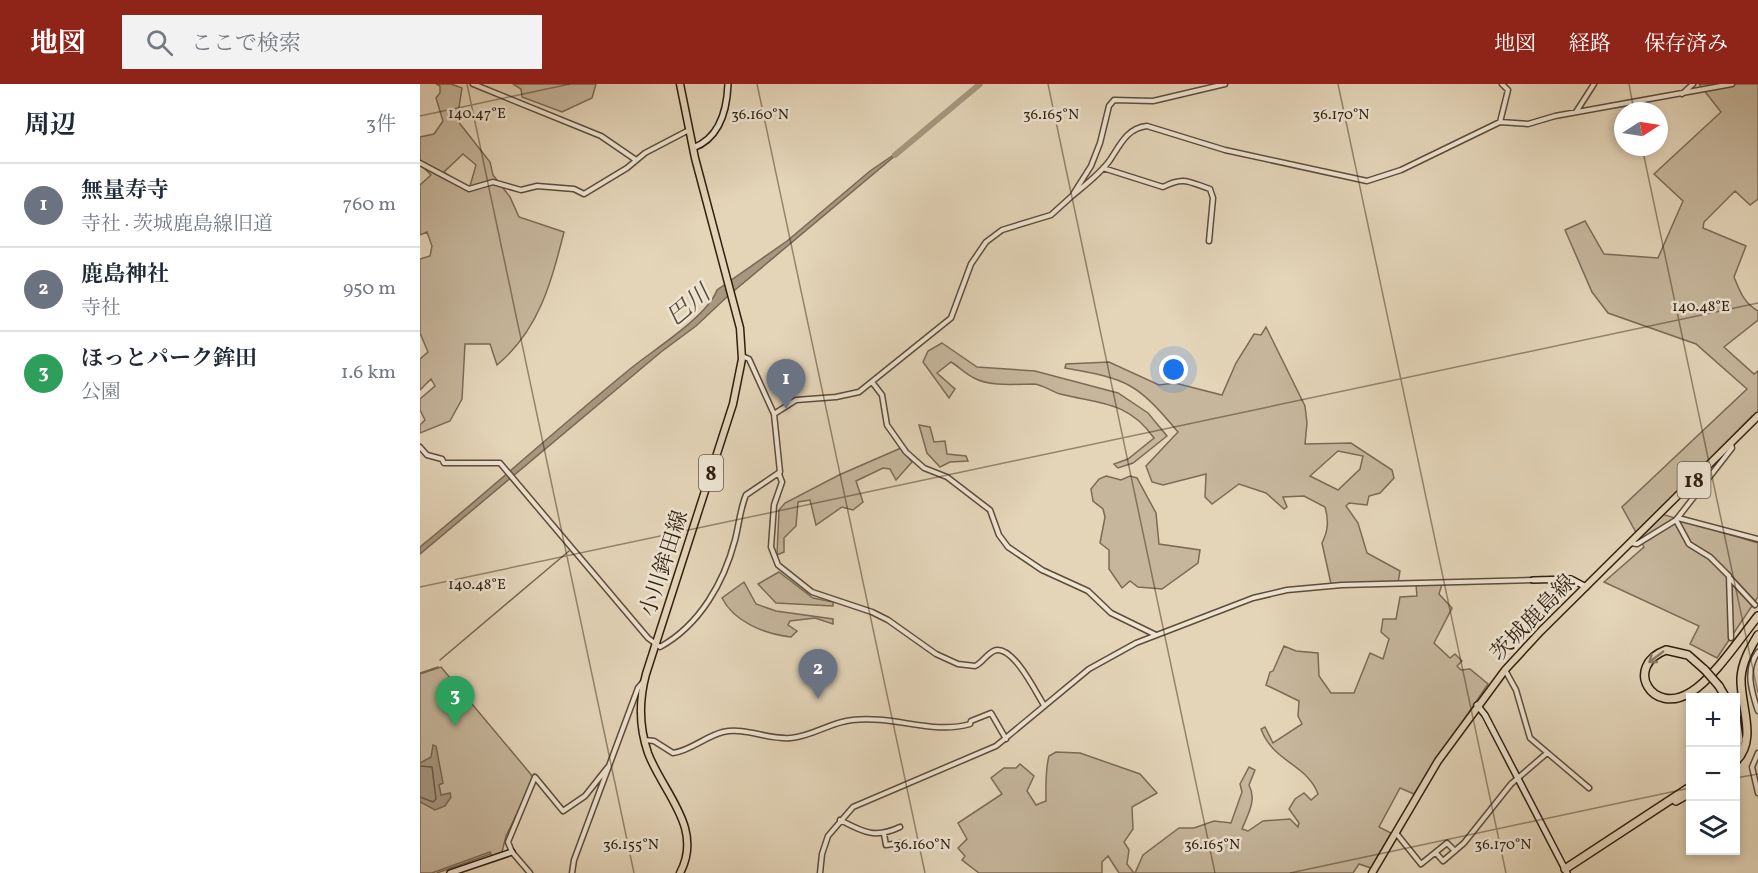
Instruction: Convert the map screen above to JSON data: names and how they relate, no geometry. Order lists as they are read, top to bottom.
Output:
{
  "streets": {
    "main road": [
      "8",
      "18",
      "小川鉾田線",
      "茨城鹿島線"
    ]
  },
  "water": ["巴川"],
  "north": "right",
  "page": {
    "header": "地図",
    "search": "ここで検索",
    "nav": ["地図", "経路", "保存済み"],
    "heading": ["周辺", "3件"],
    "list": [
      {
        "mark": "1",
        "name": "無量寿寺",
        "note": "寺社 · 茨城鹿島線旧道",
        "value": "760 m"
      },
      {
        "mark": "2",
        "name": "鹿島神社",
        "note": "寺社",
        "value": "950 m"
      },
      {
        "mark": "3",
        "name": "ほっとパーク鉾田",
        "note": "公園",
        "value": "1.6 km"
      }
    ],
    "pins": ["1", "2", "3"],
    "map_buttons": ["+", "−"]
  },
  "coordinates": [
    "140.47°E",
    "36.160°N",
    "36.165°N",
    "36.170°N",
    "140.48°E",
    "36.155°N"
  ]
}
